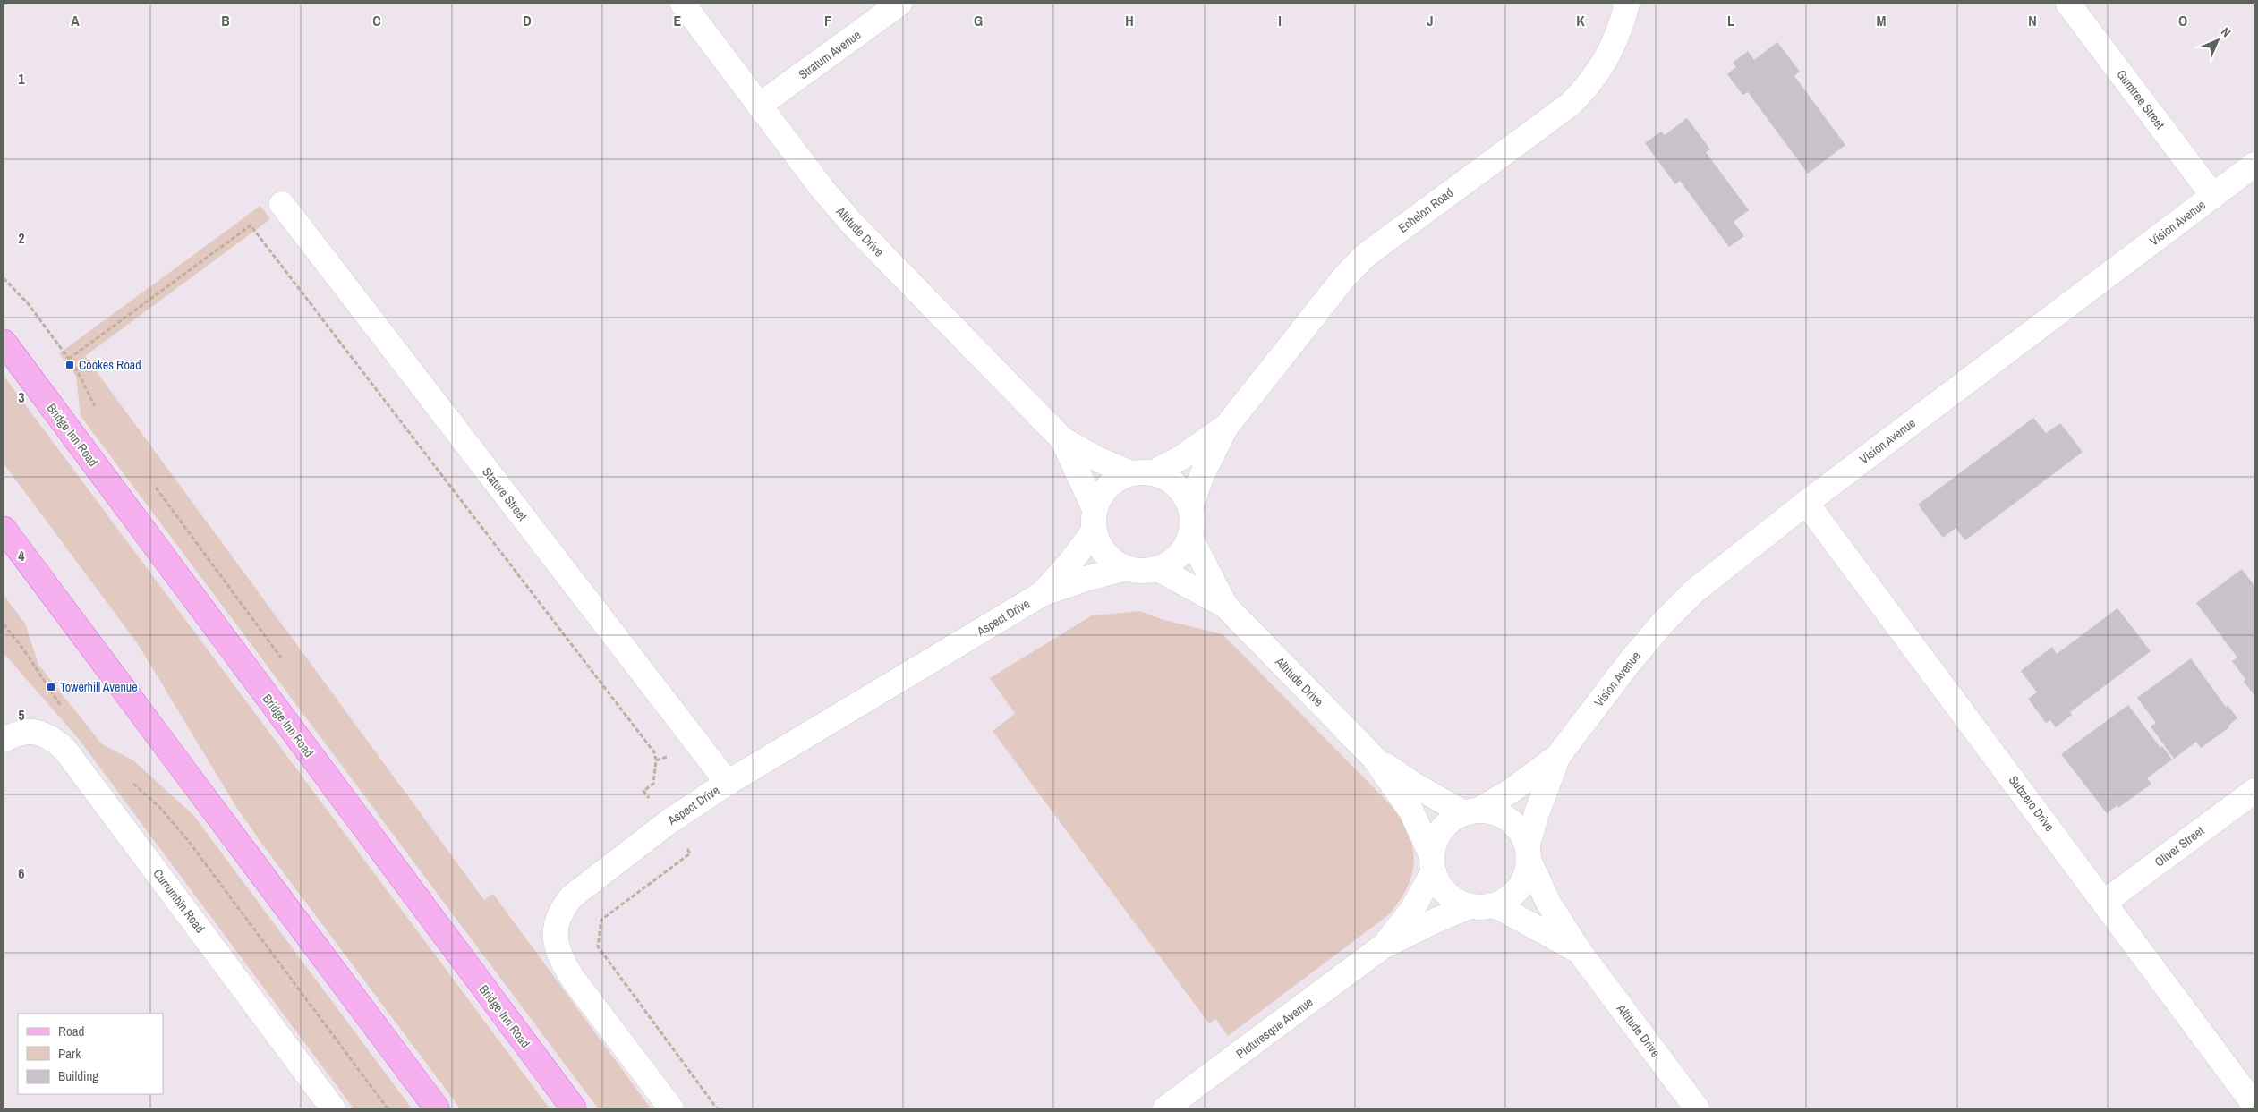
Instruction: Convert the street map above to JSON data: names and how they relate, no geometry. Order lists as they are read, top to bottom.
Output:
{
  "streets": {
    "main road": ["Bridge Inn Road"],
    "street": [
      "Stratum Avenue",
      "Gumtree Street",
      "Echelon Road",
      "Vision Avenue",
      "Altitude Drive",
      "Stature Street",
      "Aspect Drive",
      "Subzero Drive",
      "Oliver Street",
      "Currumbin Road",
      "Picturesque Avenue"
    ]
  },
  "crossings": [
    ["Stratum Avenue", "Altitude Drive"],
    ["Gumtree Street", "Vision Avenue"],
    ["Echelon Road", "Altitude Drive"],
    ["Echelon Road", "Aspect Drive"],
    ["Vision Avenue", "Altitude Drive"],
    ["Vision Avenue", "Subzero Drive"],
    ["Vision Avenue", "Picturesque Avenue"],
    ["Altitude Drive", "Aspect Drive"],
    ["Altitude Drive", "Picturesque Avenue"],
    ["Stature Street", "Aspect Drive"],
    ["Subzero Drive", "Oliver Street"]
  ],
  "places": {
    "transit": ["Cookes Road", "Towerhill Avenue"]
  },
  "legend": ["Road", "Park", "Building"],
  "north": "top right",
  "grid": {
    "columns": [
      "A",
      "B",
      "C",
      "D",
      "E",
      "F",
      "G",
      "H",
      "I",
      "J",
      "K",
      "L",
      "M",
      "N",
      "O"
    ],
    "rows": [
      "1",
      "2",
      "3",
      "4",
      "5",
      "6"
    ]
  }
}
